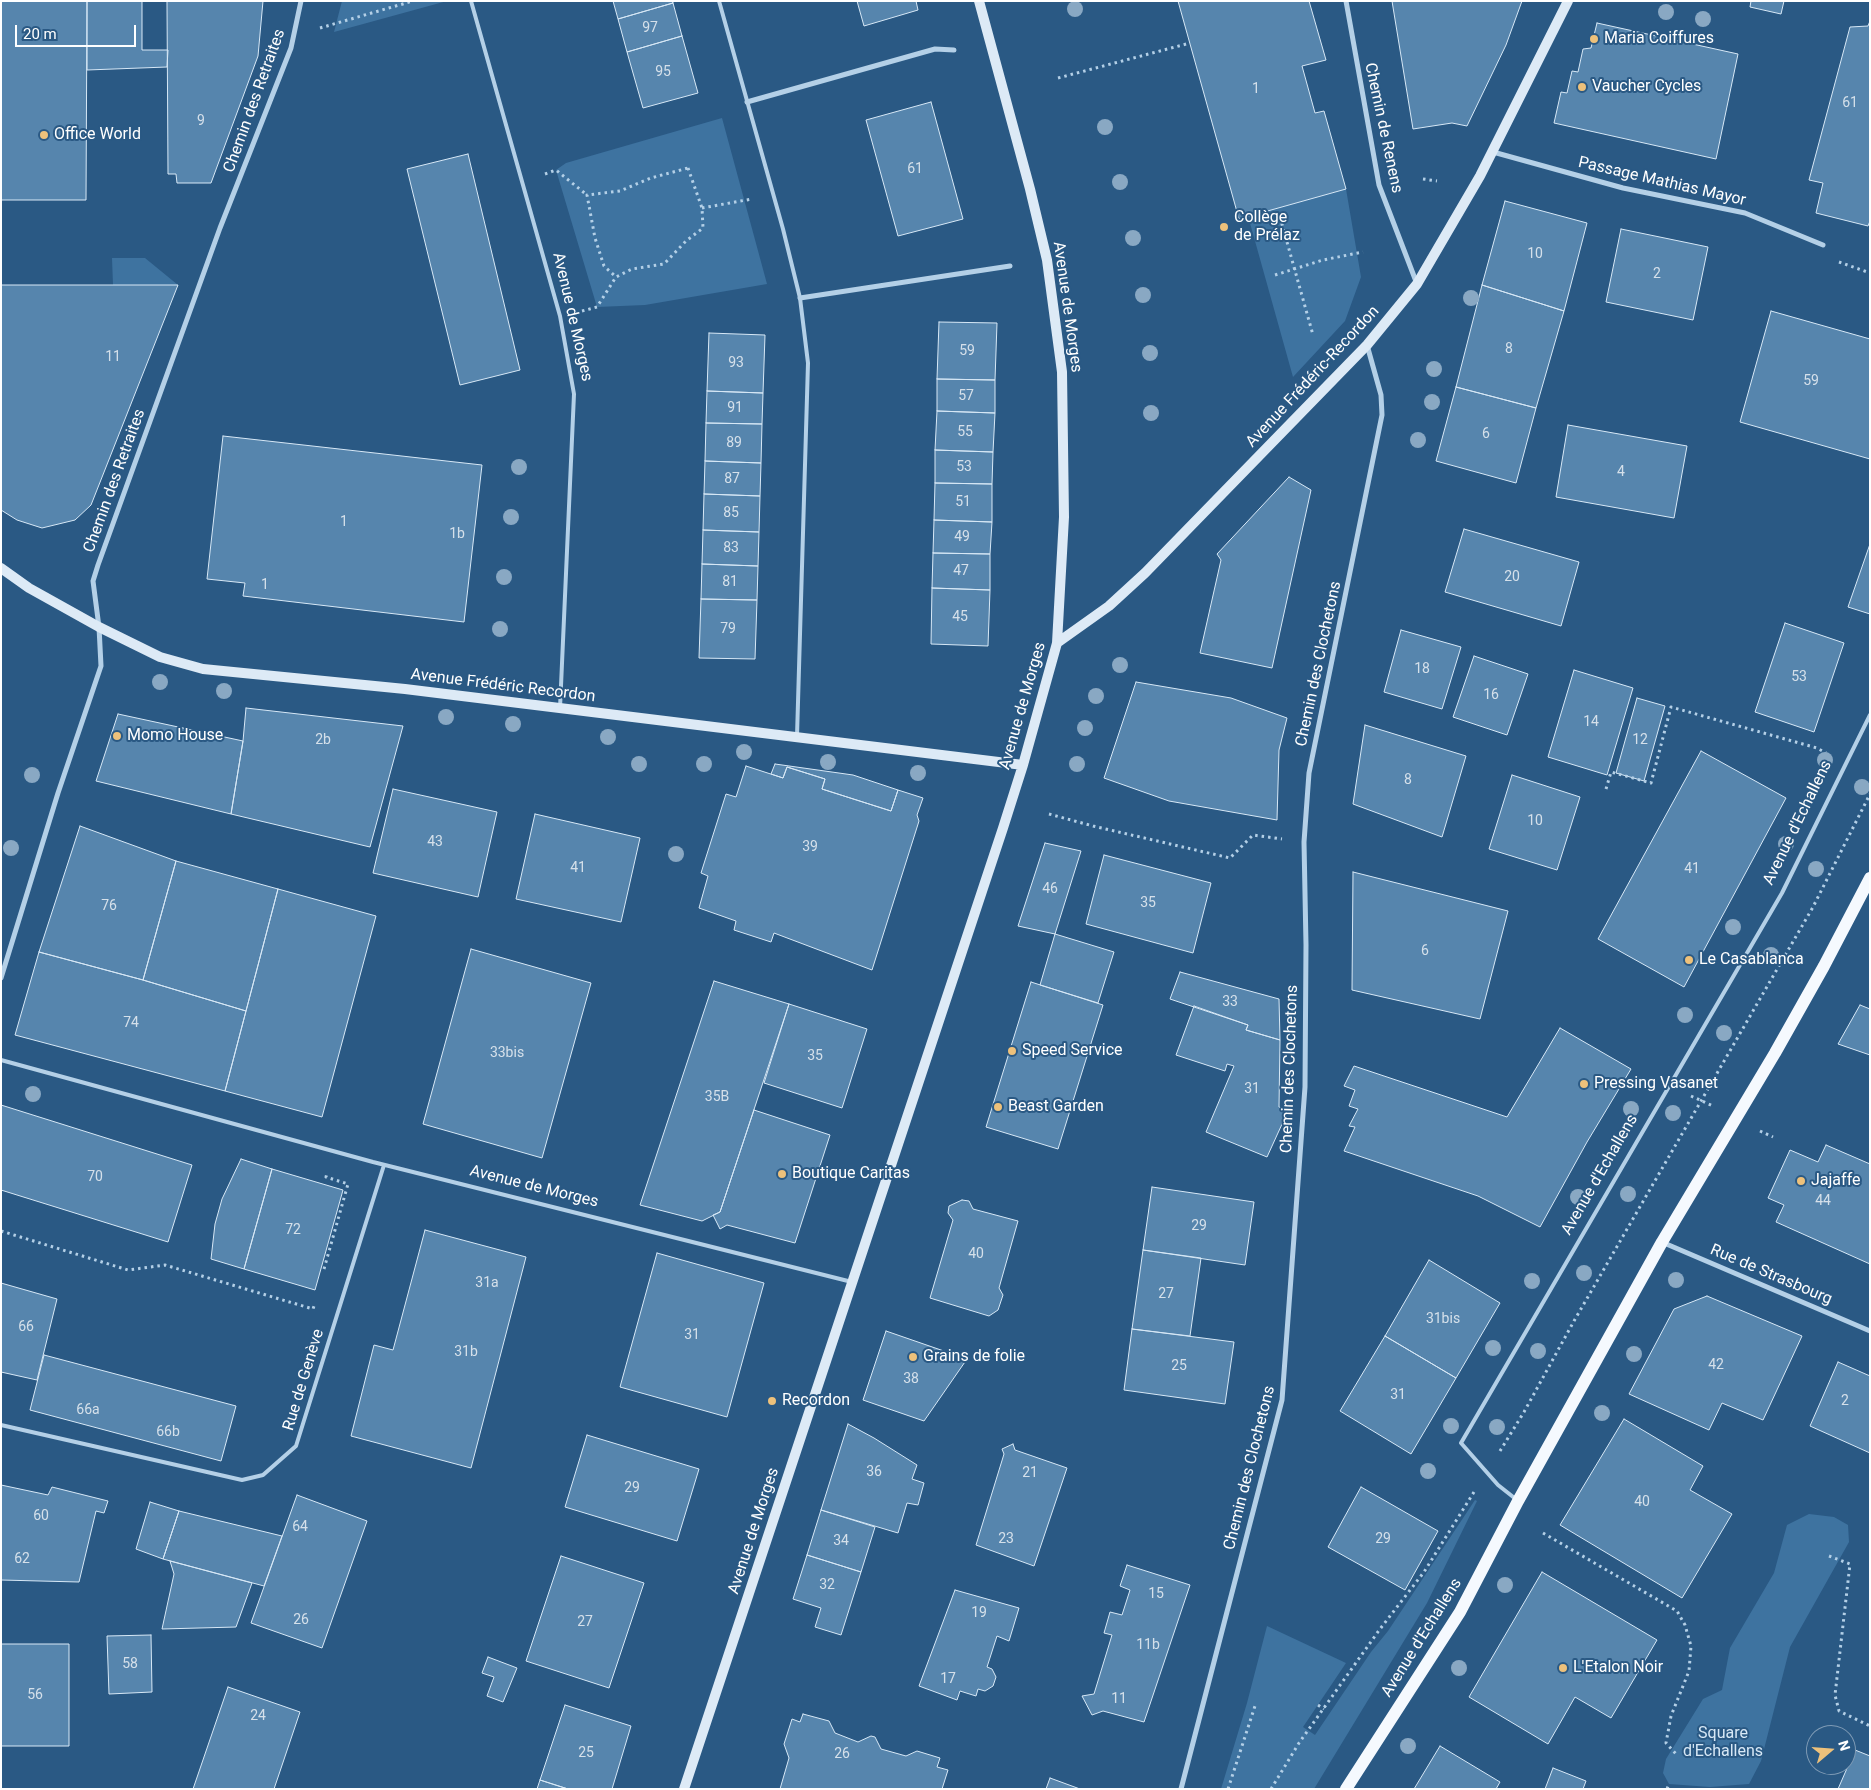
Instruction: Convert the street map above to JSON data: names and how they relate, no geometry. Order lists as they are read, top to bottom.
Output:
{
  "streets": {
    "main road": ["Avenue d'Echallens"],
    "street": [
      "Chemin des Retraites",
      "Chemin de Renens",
      "Passage Mathias Mayor",
      "Avenue de Morges",
      "Avenue Frédéric-Recordon",
      "Chemin des Clochetons",
      "Avenue Frédéric Recordon",
      "Rue de Strasbourg"
    ],
    "lane": ["Rue de Genève"]
  },
  "crossings": [
    ["Chemin des Retraites", "Avenue Frédéric Recordon"],
    ["Chemin de Renens", "Avenue Frédéric-Recordon"],
    ["Passage Mathias Mayor", "Avenue Frédéric-Recordon"],
    ["Avenue de Morges", "Avenue Frédéric-Recordon"],
    ["Avenue de Morges", "Avenue Frédéric Recordon"],
    ["Avenue de Morges", "Rue de Genève"],
    ["Avenue Frédéric-Recordon", "Chemin des Clochetons"],
    ["Avenue d'Echallens", "Rue de Strasbourg"]
  ],
  "parks": ["Square d'Echallens"],
  "places": [
    "Maria Coiffures",
    "Vaucher Cycles",
    "Office World",
    "Collège de Prélaz",
    "Momo House",
    "Le Casablanca",
    "Speed Service",
    "Pressing Vasanet",
    "Beast Garden",
    "Boutique Caritas",
    "Jajaffe",
    "Grains de folie",
    "Recordon",
    "L'Etalon Noir"
  ],
  "house_numbers": [
    "97",
    "95",
    "1",
    "61",
    "9",
    "61",
    "10",
    "2",
    "8",
    "59",
    "11",
    "93",
    "59",
    "57",
    "91",
    "55",
    "6",
    "89",
    "53",
    "4",
    "87",
    "51",
    "85",
    "1",
    "1b",
    "49",
    "83",
    "47",
    "20",
    "81",
    "1",
    "45",
    "79",
    "18",
    "53",
    "16",
    "14",
    "2b",
    "12",
    "8",
    "10",
    "43",
    "39",
    "41",
    "41",
    "46",
    "35",
    "76",
    "6",
    "33",
    "74",
    "33bis",
    "35",
    "31",
    "35B",
    "70",
    "44",
    "29",
    "72",
    "40",
    "31a",
    "27",
    "31bis",
    "66",
    "31",
    "31b",
    "42",
    "25",
    "38",
    "31",
    "2",
    "66a",
    "66b",
    "36",
    "21",
    "29",
    "40",
    "60",
    "64",
    "23",
    "29",
    "34",
    "62",
    "32",
    "15",
    "19",
    "26",
    "27",
    "11b",
    "58",
    "17",
    "56",
    "11",
    "24",
    "25",
    "26"
  ],
  "scale_bar": "20 m",
  "north": "right"
}
